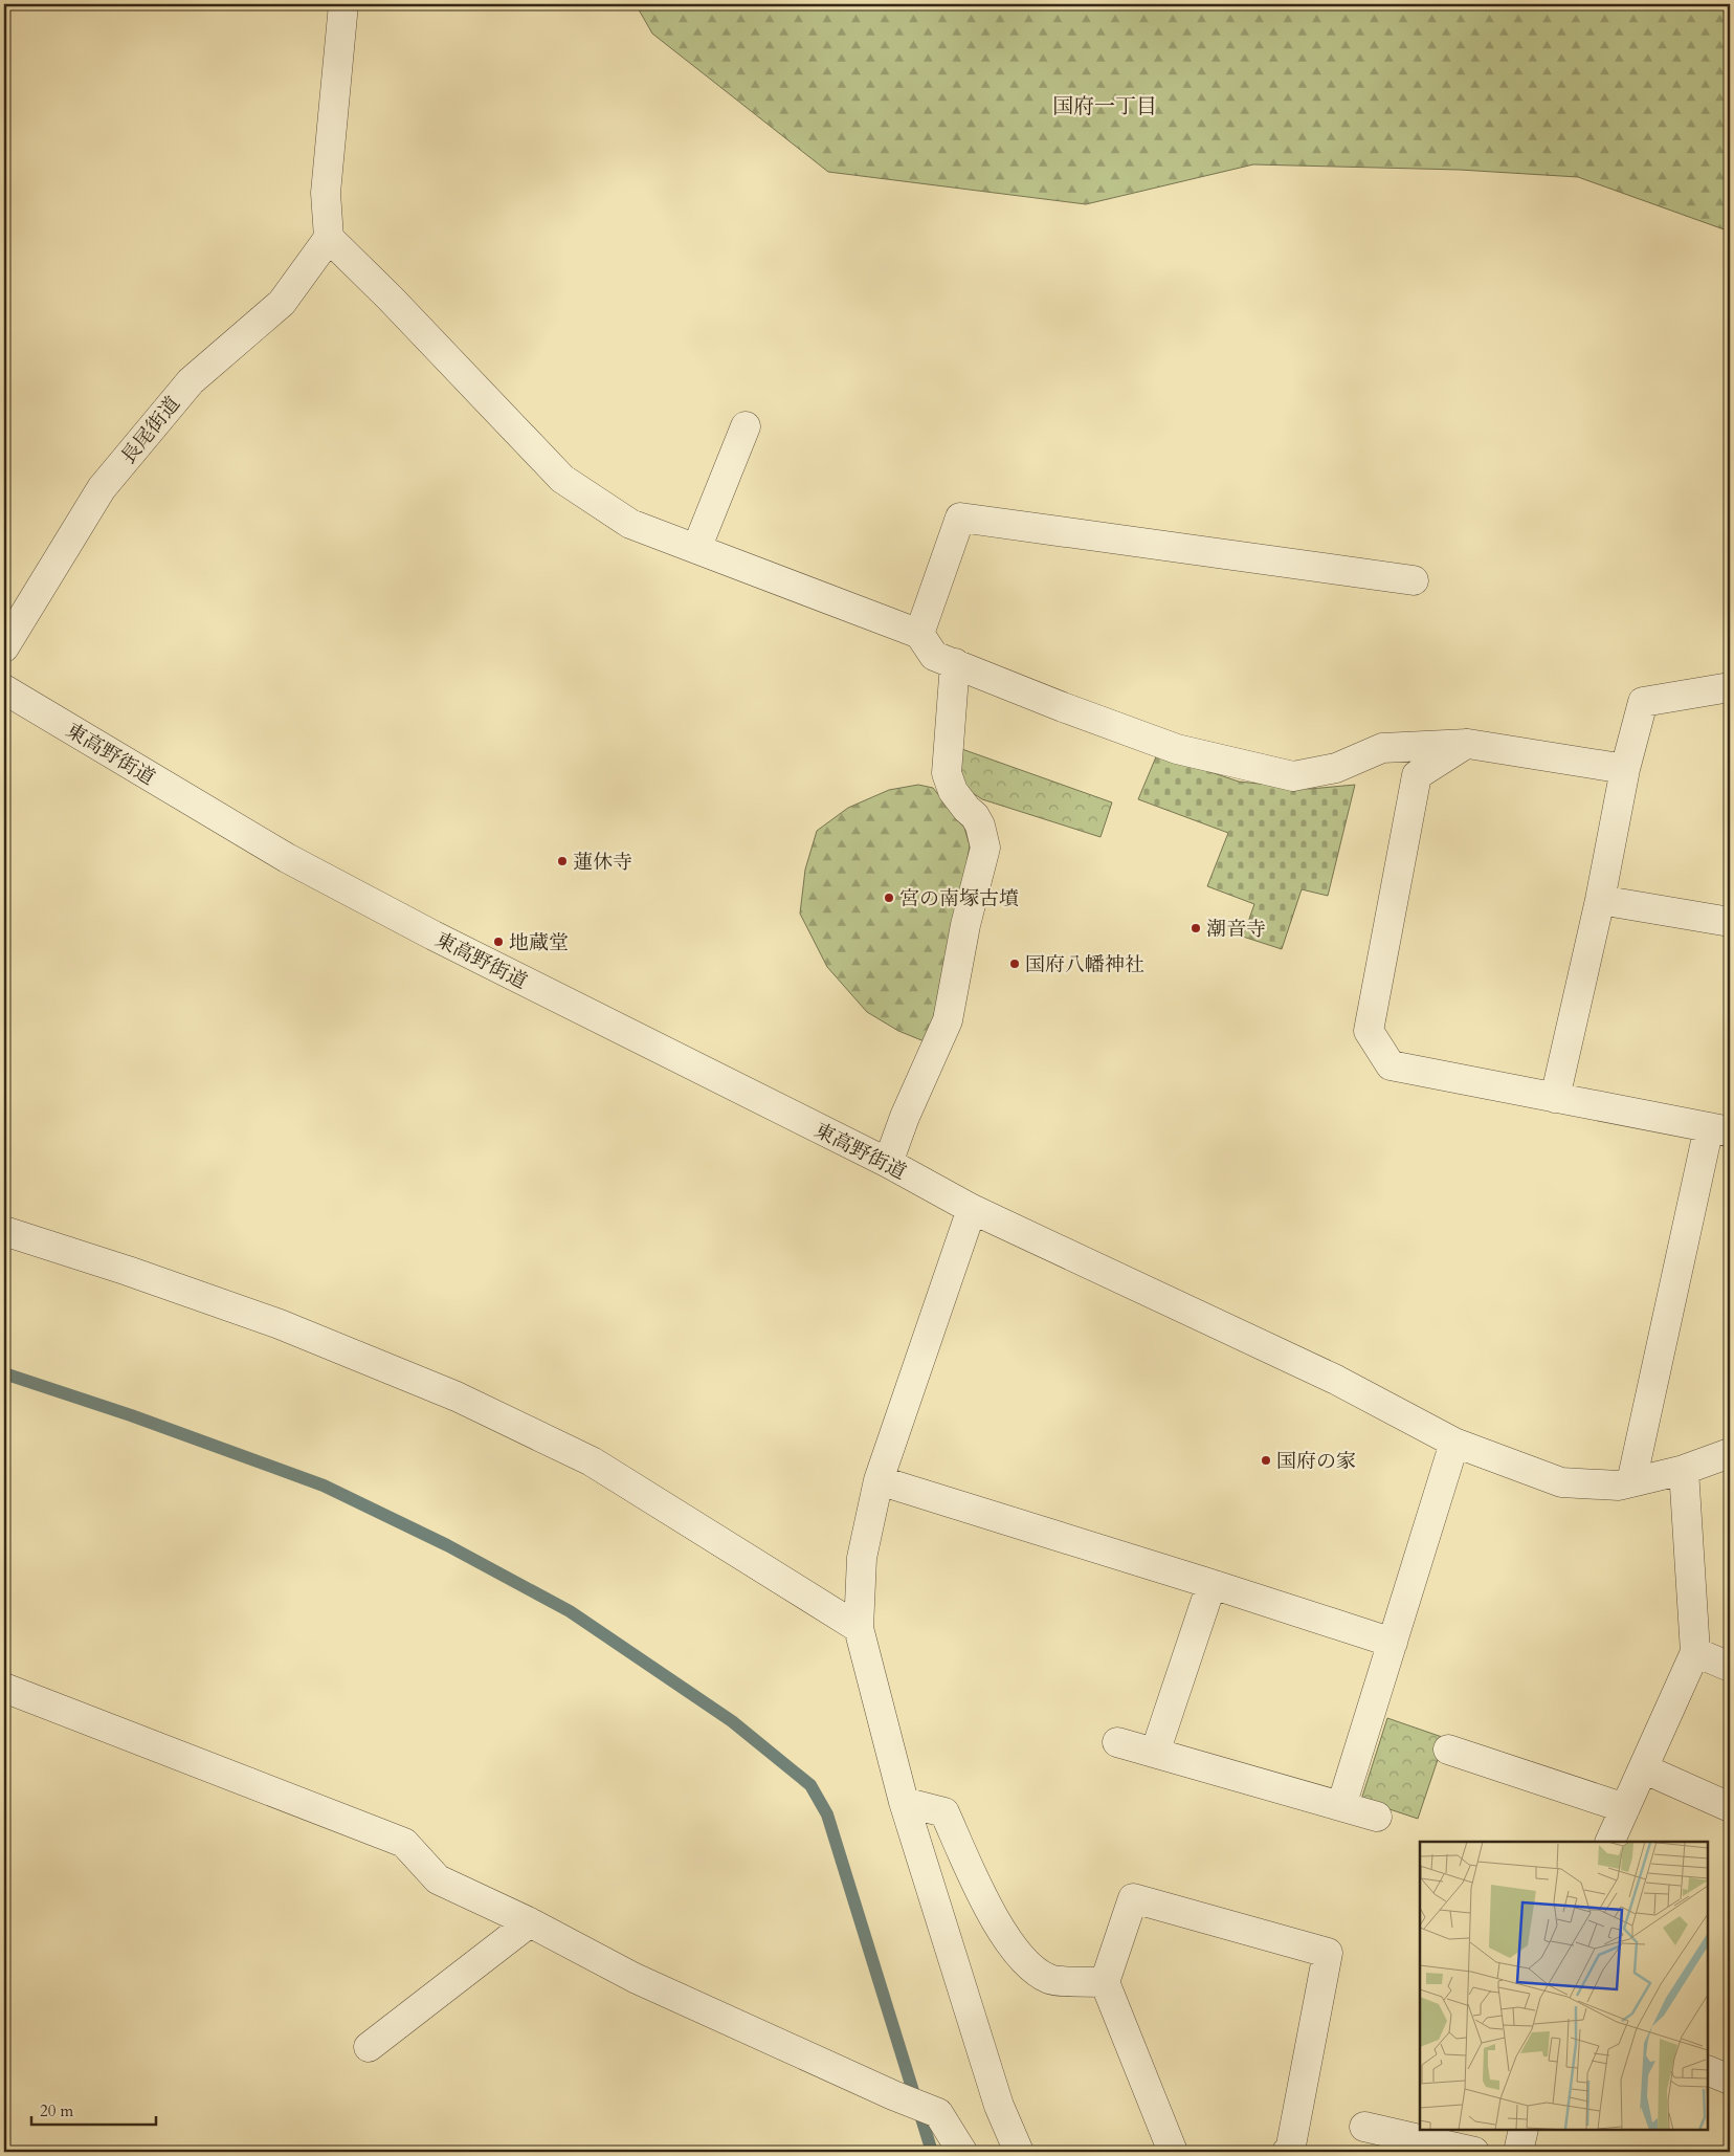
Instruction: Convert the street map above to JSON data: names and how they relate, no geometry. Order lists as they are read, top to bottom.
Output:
{
  "streets": {
    "street": ["長尾街道", "東高野街道"]
  },
  "districts": ["国府一丁目"],
  "places": [
    "蓮休寺",
    "宮の南塚古墳",
    "潮音寺",
    "地蔵堂",
    "国府八幡神社",
    "国府の家"
  ],
  "scale_bar": "20 m"
}
